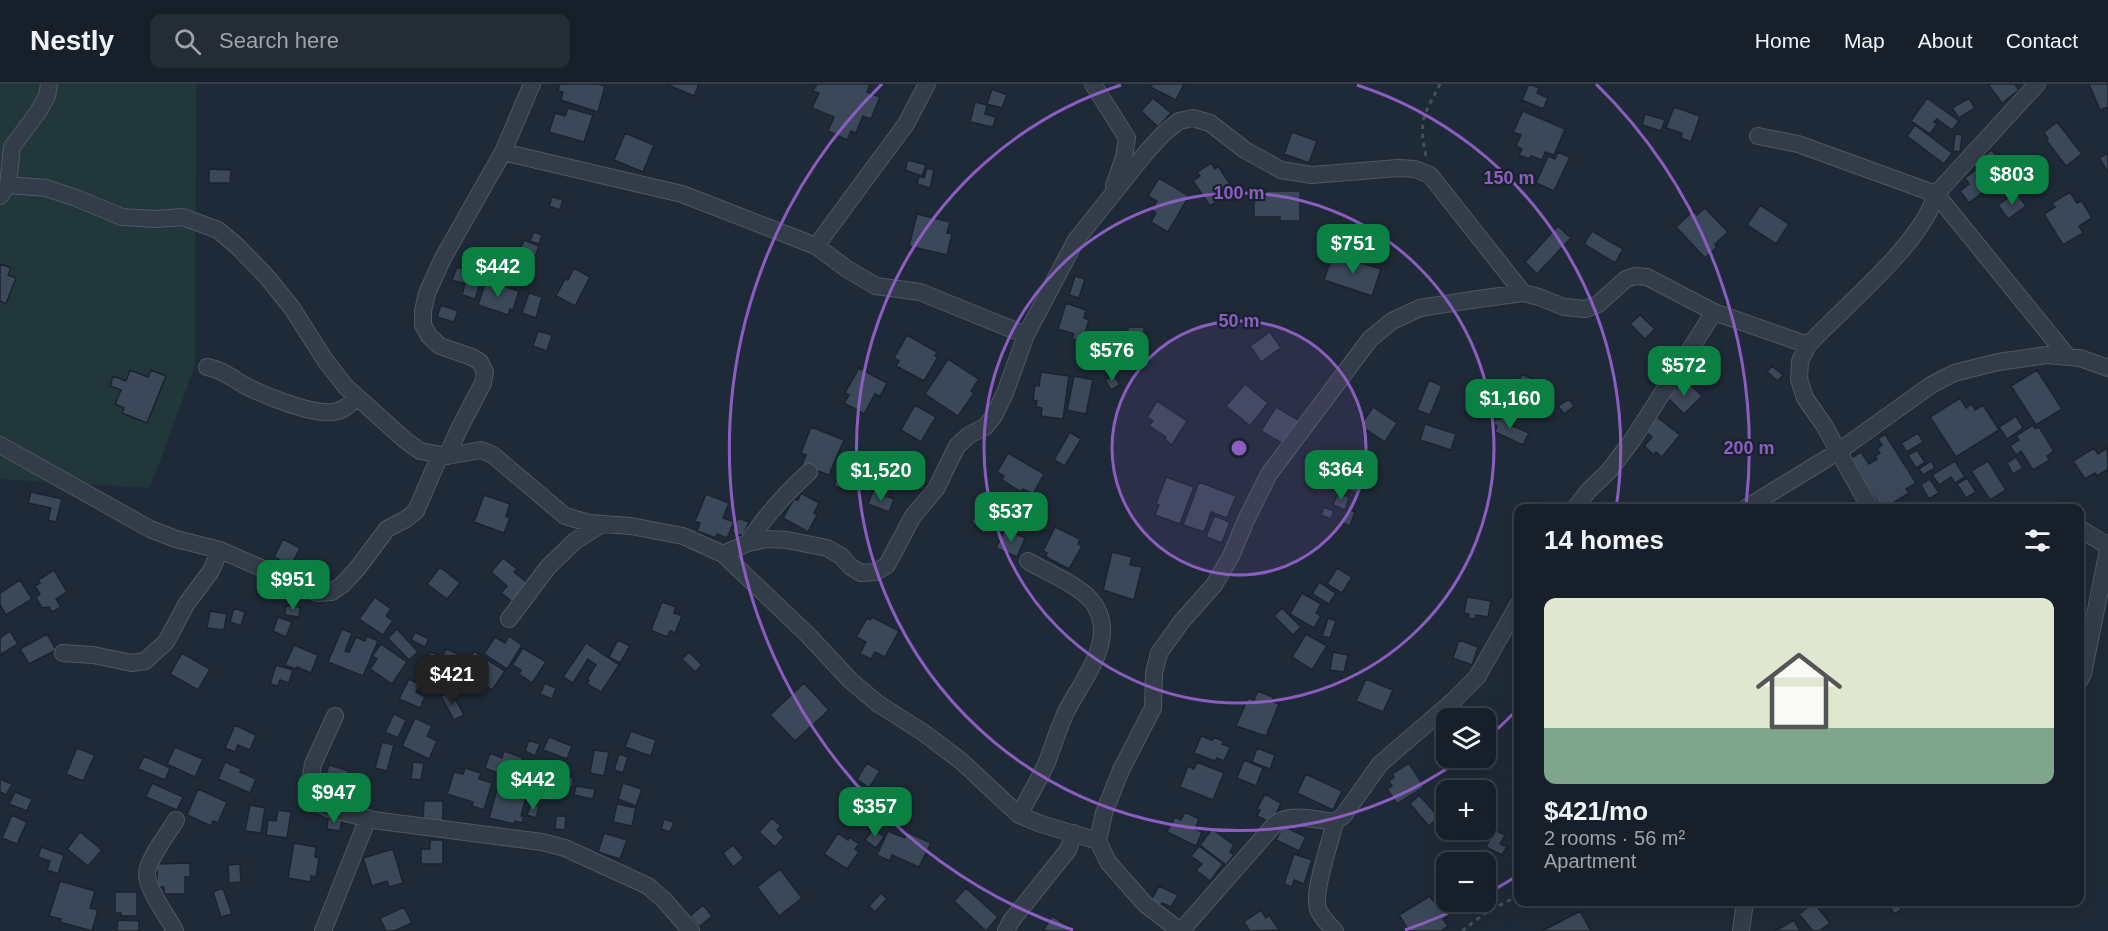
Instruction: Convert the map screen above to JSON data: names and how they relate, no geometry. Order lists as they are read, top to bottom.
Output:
{
  "page": {
    "header": "Nestly",
    "search": "Search here",
    "nav": [
      "Home",
      "Map",
      "About",
      "Contact"
    ],
    "price": [
      "$803",
      "$751",
      "$442",
      "$576",
      "$572",
      "$1,160",
      "$364",
      "$1,520",
      "$537",
      "$951",
      "$421",
      "$442",
      "$947",
      "$357"
    ],
    "heading": "14 homes",
    "list": [
      {
        "name": "$421/mo",
        "note": "2 rooms · 56 m² · Apartment"
      }
    ],
    "map_buttons": ["+", "−"]
  },
  "rings": [
    "150 m",
    "100 m",
    "50 m",
    "200 m"
  ]
}
